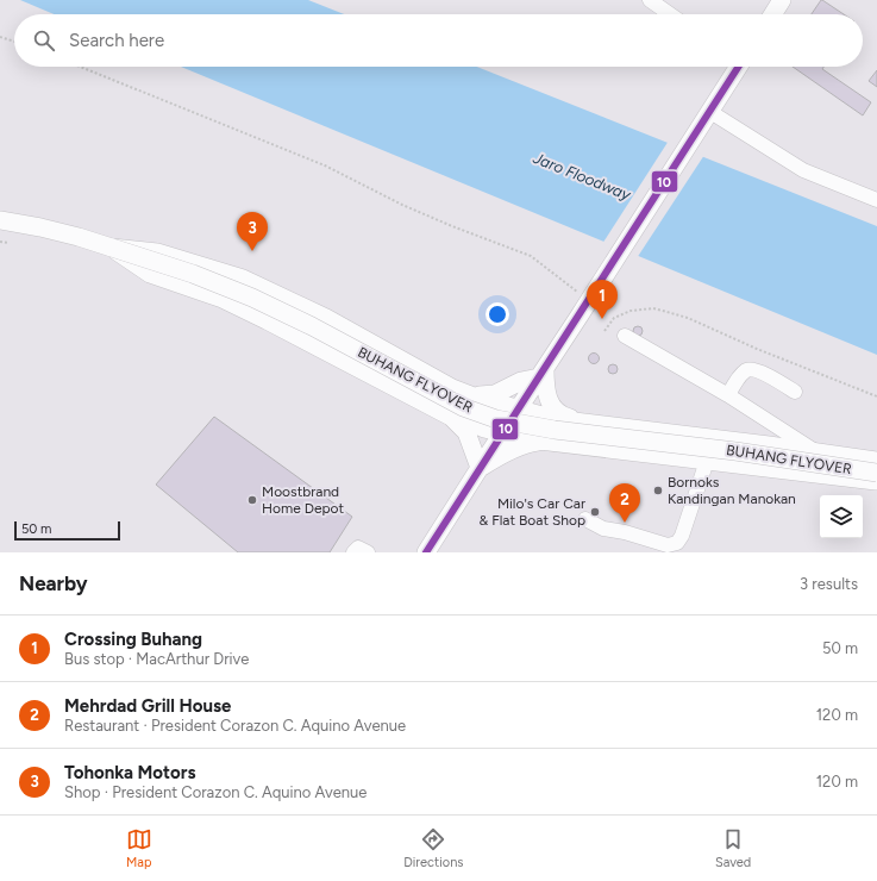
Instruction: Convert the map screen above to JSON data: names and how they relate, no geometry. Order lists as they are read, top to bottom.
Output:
{
  "streets": {
    "main road": ["BUHANG FLYOVER"]
  },
  "water": ["Jaro Floodway"],
  "places": ["Bornoks Kandingan Manokan", "Moostbrand Home Depot", "Milo's Car Car & Flat Boat Shop"],
  "lines": ["transit line 10"],
  "scale_bar": "50 m",
  "page": {
    "search": "Search here",
    "pins": ["3", "1", "2"],
    "scale": "50 m",
    "heading": ["Nearby", "3 results"],
    "list": [
      {
        "mark": "1",
        "name": "Crossing Buhang",
        "note": "Bus stop · MacArthur Drive",
        "value": "50 m"
      },
      {
        "mark": "2",
        "name": "Mehrdad Grill House",
        "note": "Restaurant · President Corazon C. Aquino Avenue",
        "value": "120 m"
      },
      {
        "mark": "3",
        "name": "Tohonka Motors",
        "note": "Shop · President Corazon C. Aquino Avenue",
        "value": "120 m"
      }
    ],
    "nav": ["Map", "Directions", "Saved"]
  }
}
